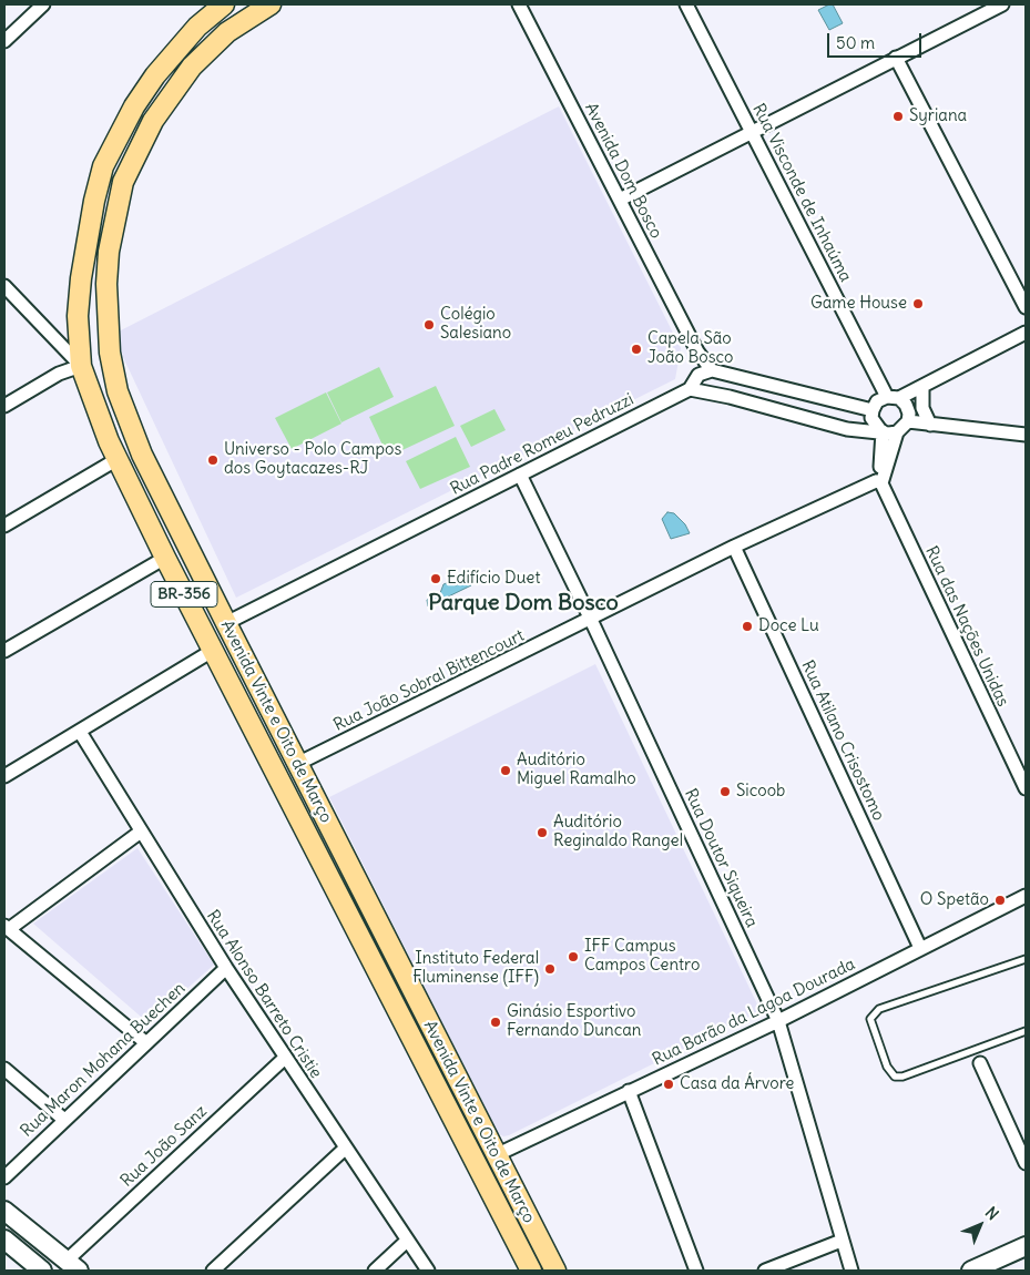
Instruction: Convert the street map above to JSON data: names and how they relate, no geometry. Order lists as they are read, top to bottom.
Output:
{
  "streets": {
    "main road": ["BR-356", "Avenida Vinte e Oito de Março"],
    "street": [
      "Avenida Dom Bosco",
      "Rua Visconde de Inhaúma",
      "Rua Padre Romeu Pedruzzi",
      "Rua das Nações Unidas",
      "Rua João Sobral Bittencourt",
      "Rua Atilano Crisostomo",
      "Rua Doutor Siqueira",
      "Rua Alonso Barreto Cristie",
      "Rua Barão da Lagoa Dourada",
      "Rua Maron Mohana Buechen",
      "Rua João Sanz"
    ]
  },
  "crossings": [
    ["Rua Padre Romeu Pedruzzi", "Avenida Vinte e Oito de Março"],
    ["Rua Padre Romeu Pedruzzi", "Rua Doutor Siqueira"],
    ["Rua das Nações Unidas", "Rua João Sobral Bittencourt"],
    ["Rua João Sobral Bittencourt", "Avenida Vinte e Oito de Março"],
    ["Rua João Sobral Bittencourt", "Rua Atilano Crisostomo"],
    ["Rua João Sobral Bittencourt", "Rua Doutor Siqueira"],
    ["Avenida Vinte e Oito de Março", "Rua Barão da Lagoa Dourada"],
    ["Rua Atilano Crisostomo", "Rua Barão da Lagoa Dourada"],
    ["Rua Doutor Siqueira", "Rua Barão da Lagoa Dourada"],
    ["Rua Alonso Barreto Cristie", "Rua Maron Mohana Buechen"],
    ["Rua Alonso Barreto Cristie", "Rua João Sanz"]
  ],
  "districts": ["Parque Dom Bosco"],
  "places": [
    "Syriana",
    "Game House",
    "Colégio Salesiano",
    "Capela São João Bosco",
    "Universo - Polo Campos dos Goytacazes-RJ",
    "Edifício Duet",
    "Doce Lu",
    "Auditório Miguel Ramalho",
    "Sicoob",
    "Auditório Reginaldo Rangel",
    "O Spetão",
    "IFF Campus Campos Centro",
    "Instituto Federal Fluminense (IFF)",
    "Ginásio Esportivo Fernando Duncan",
    "Casa da Árvore"
  ],
  "scale_bar": "50 m",
  "north": "top right"
}
